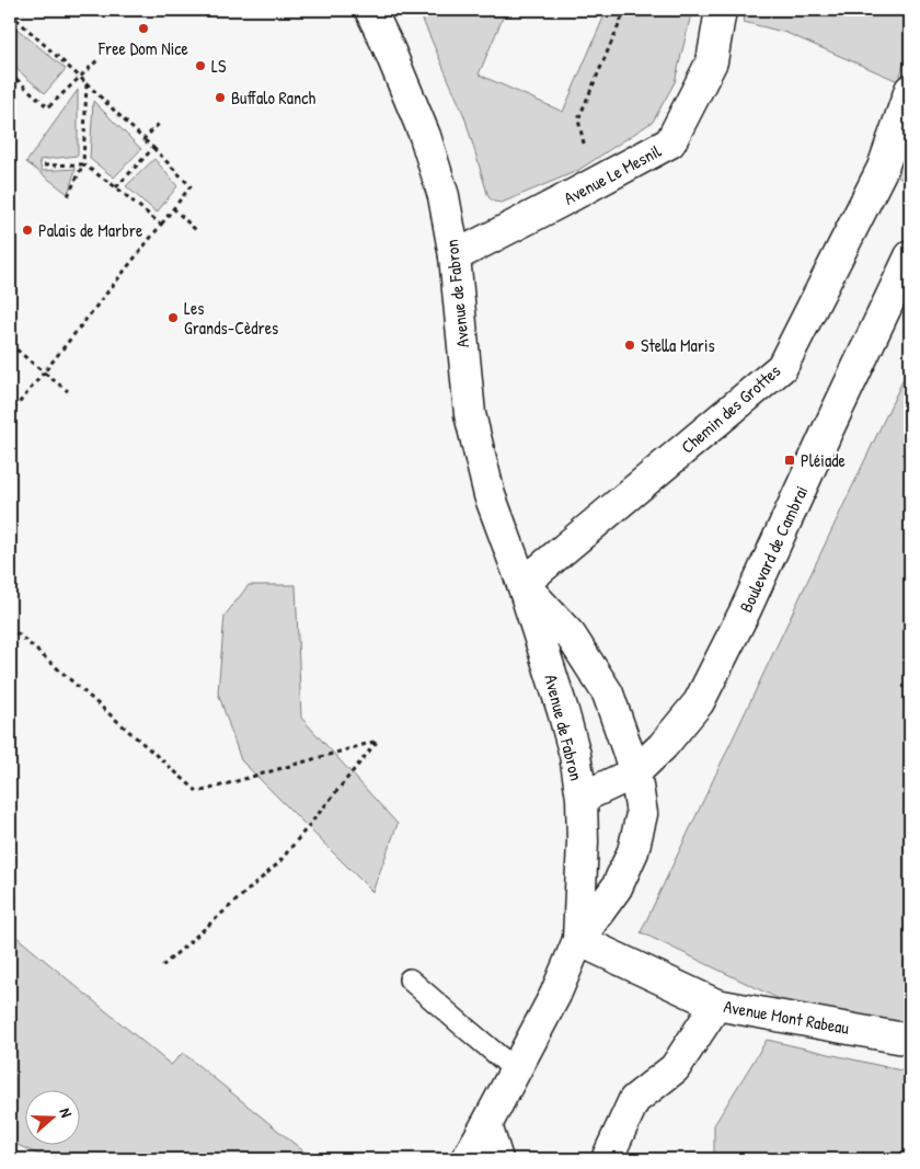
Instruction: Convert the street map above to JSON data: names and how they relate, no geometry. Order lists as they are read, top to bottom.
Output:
{
  "streets": {
    "main road": [
      "Avenue Le Mesnil",
      "Avenue de Fabron",
      "Chemin des Grottes",
      "Boulevard de Cambrai",
      "Avenue Mont Rabeau"
    ]
  },
  "crossings": [
    ["Avenue Le Mesnil", "Avenue de Fabron"],
    ["Avenue de Fabron", "Chemin des Grottes"],
    ["Avenue de Fabron", "Boulevard de Cambrai"],
    ["Avenue de Fabron", "Avenue Mont Rabeau"]
  ],
  "places": {
    "other": [
      "Free Dom Nice",
      "LS",
      "Buffalo Ranch",
      "Palais de Marbre",
      "Les Grands-Cèdres",
      "Stella Maris"
    ],
    "transit": ["Pléiade"]
  },
  "north": "right"
}
